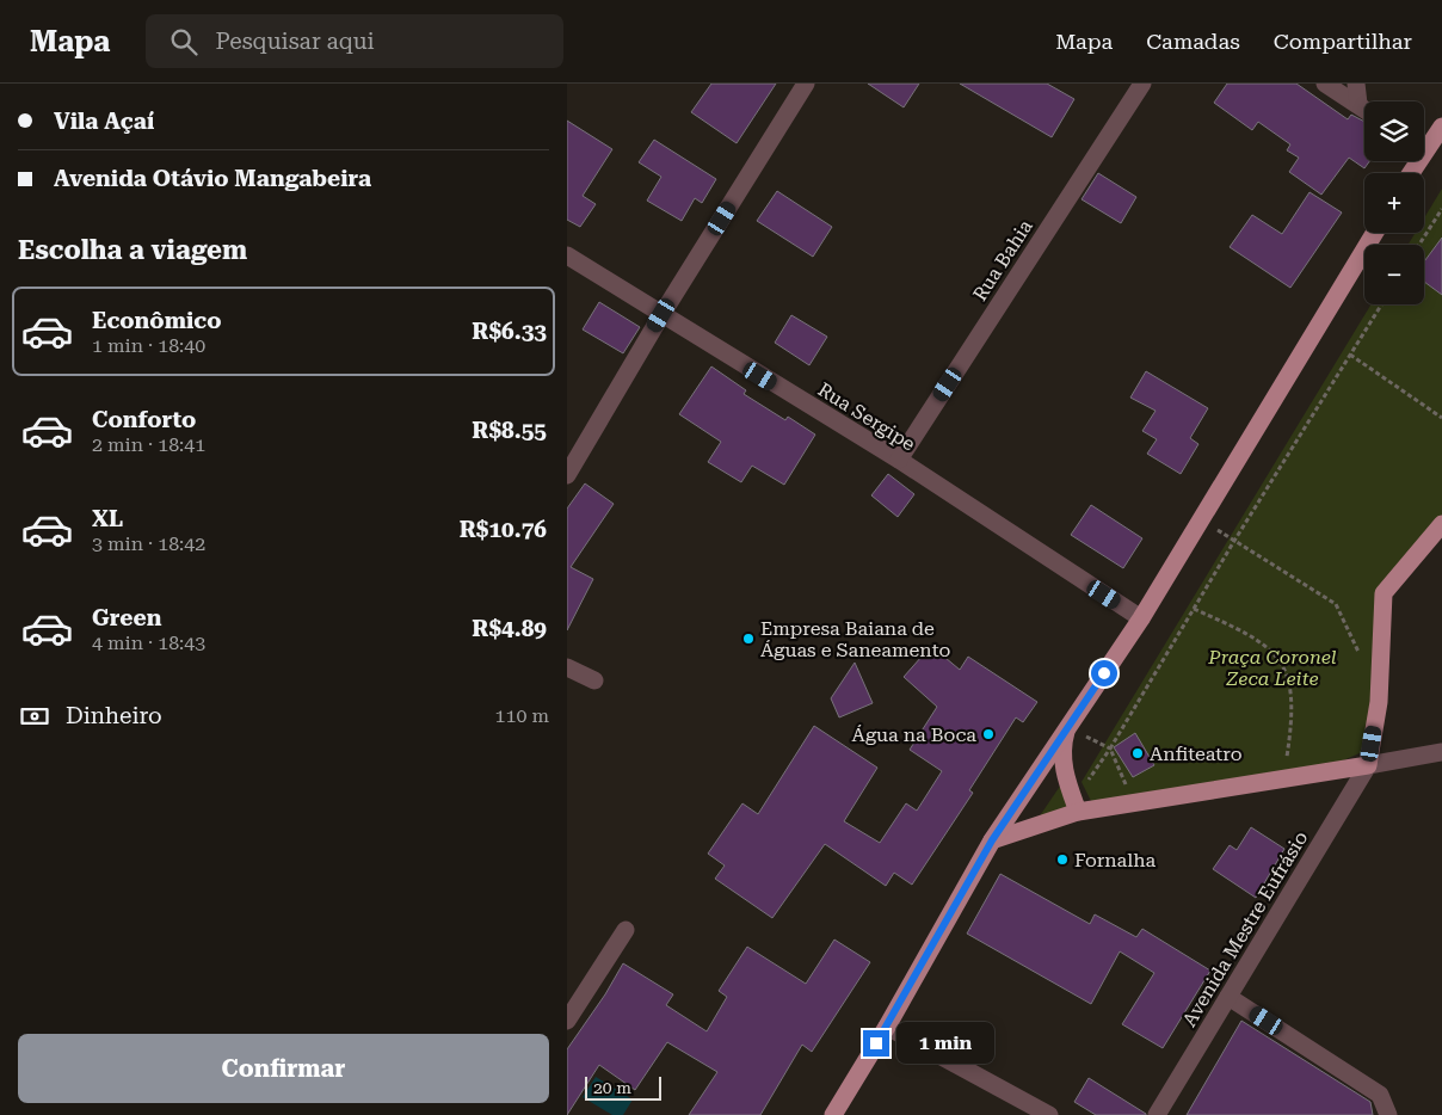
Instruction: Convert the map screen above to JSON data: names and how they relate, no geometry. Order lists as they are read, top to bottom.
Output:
{
  "streets": {
    "street": ["Rua Bahia", "Rua Sergipe", "Avenida Mestre Eufrásio"]
  },
  "crossings": [
    ["Rua Bahia", "Rua Sergipe"]
  ],
  "parks": ["Praça Coronel Zeca Leite"],
  "places": [
    "Empresa Baiana de Águas e Saneamento",
    "Água na Boca",
    "Anfiteatro",
    "Fornalha"
  ],
  "scale_bar": "20 m",
  "page": {
    "header": "Mapa",
    "search": "Pesquisar aqui",
    "nav": ["Mapa", "Camadas", "Compartilhar"],
    "banner": ["Vila Açaí", "Avenida Otávio Mangabeira"],
    "map_buttons": ["+", "−"],
    "heading": "Escolha a viagem",
    "list": [
      {
        "name": "Econômico",
        "note": "1 min · 18:40",
        "value": "R$6.33"
      },
      {
        "name": "Conforto",
        "note": "2 min · 18:41",
        "value": "R$8.55"
      },
      {
        "name": "XL",
        "note": "3 min · 18:42",
        "value": "R$10.76"
      },
      {
        "name": "Green",
        "note": "4 min · 18:43",
        "value": "R$4.89"
      }
    ],
    "pay": ["Dinheiro", "110 m"],
    "buttons": "Confirmar",
    "bubble": "1 min",
    "scale": "20 m"
  }
}
